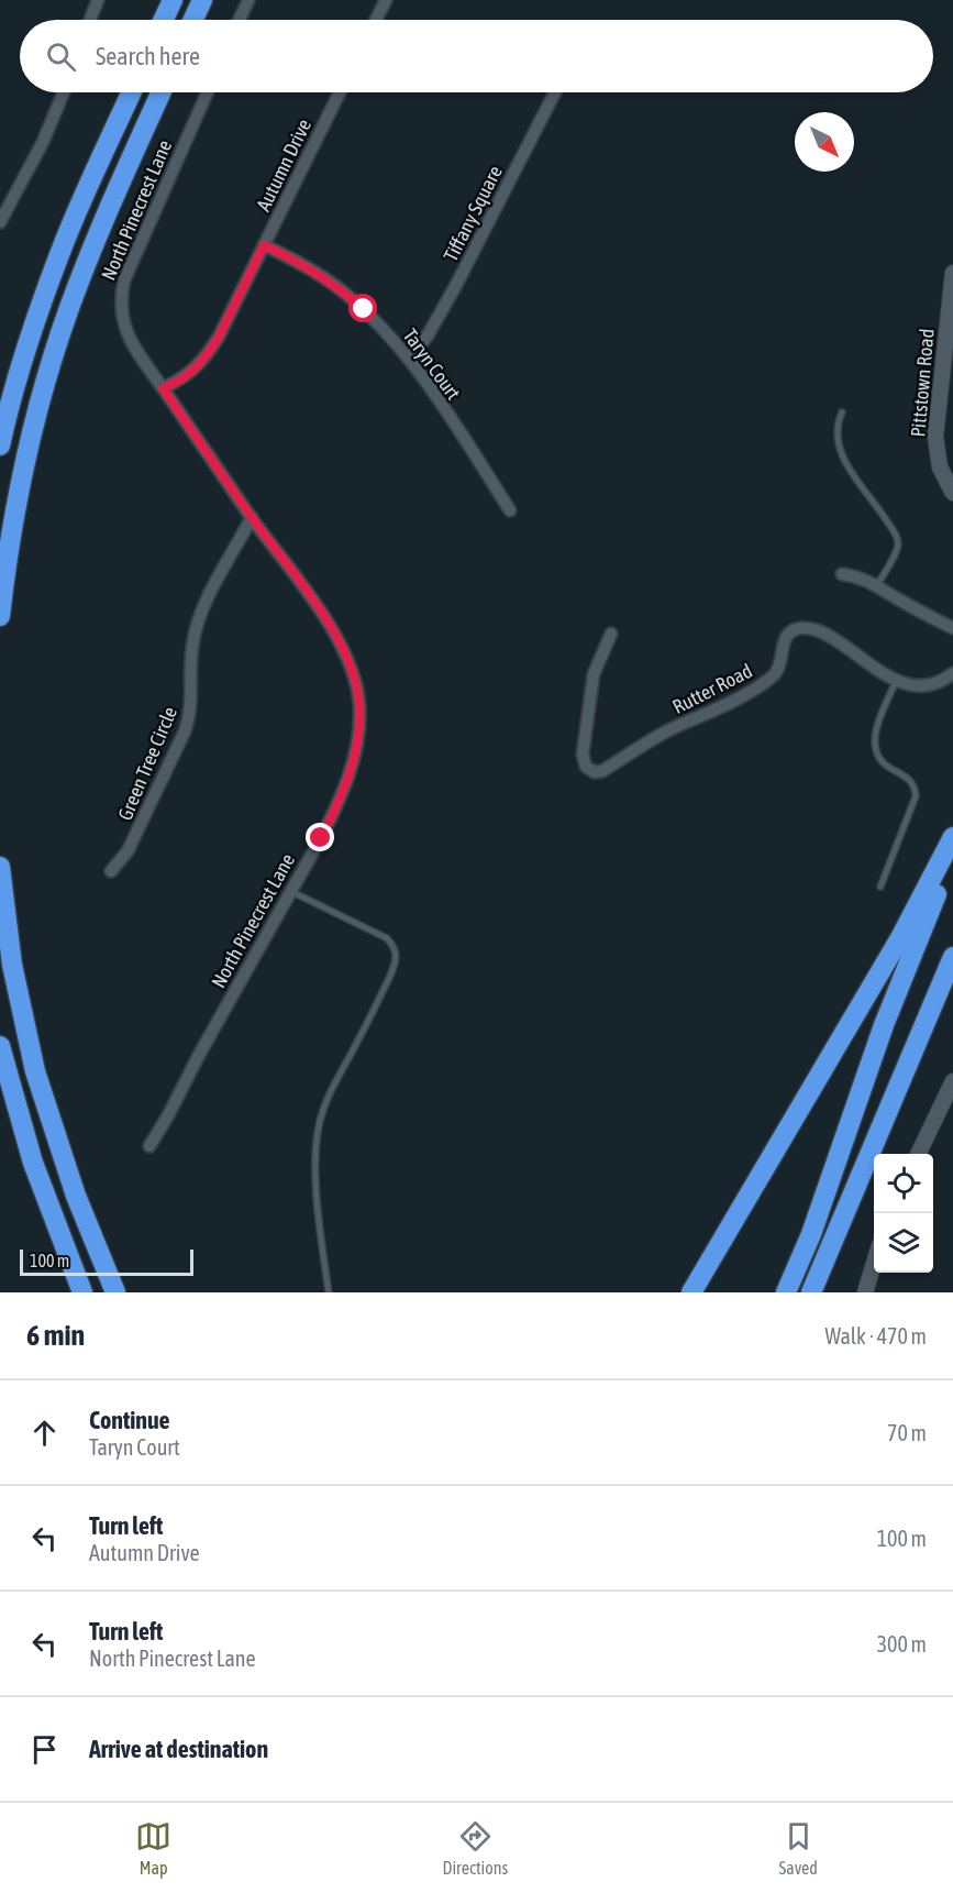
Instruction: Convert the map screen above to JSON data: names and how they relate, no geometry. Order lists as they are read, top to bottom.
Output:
{
  "streets": {
    "street": [
      "Autumn Drive",
      "North Pinecrest Lane",
      "Tiffany Square",
      "Taryn Court",
      "Pittstown Road",
      "Rutter Road",
      "Green Tree Circle"
    ]
  },
  "crossings": [
    ["Autumn Drive", "North Pinecrest Lane"],
    ["Autumn Drive", "Taryn Court"],
    ["North Pinecrest Lane", "Green Tree Circle"],
    ["Tiffany Square", "Taryn Court"]
  ],
  "scale_bar": "100 m",
  "north": "bottom right",
  "page": {
    "search": "Search here",
    "scale": "100 m",
    "heading": ["6 min", "Walk · 470 m"],
    "list": [
      ["Continue", "Taryn Court", "70 m"],
      ["Turn left", "Autumn Drive", "100 m"],
      ["Turn left", "North Pinecrest Lane", "300 m"],
      "Arrive at destination"
    ],
    "nav": ["Map", "Directions", "Saved"]
  }
}
